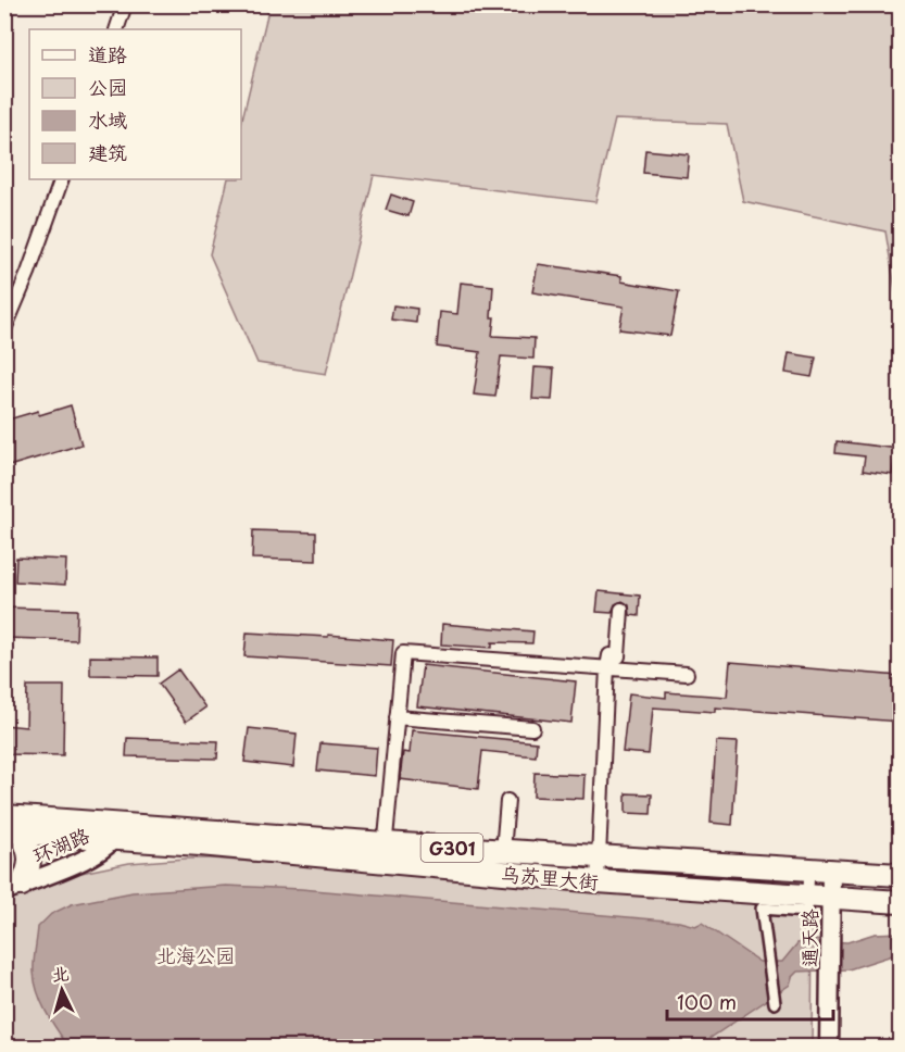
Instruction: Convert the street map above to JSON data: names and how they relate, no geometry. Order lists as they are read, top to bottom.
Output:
{
  "streets": {
    "highway": ["G301", "乌苏里大街"],
    "main road": ["环湖路", "通天路"]
  },
  "crossings": [
    ["环湖路", "乌苏里大街"],
    ["乌苏里大街", "通天路"]
  ],
  "parks": ["北海公园"],
  "legend": [
    "道路",
    "公园",
    "水域",
    "建筑"
  ],
  "scale_bar": "100 m",
  "north": "top"
}
